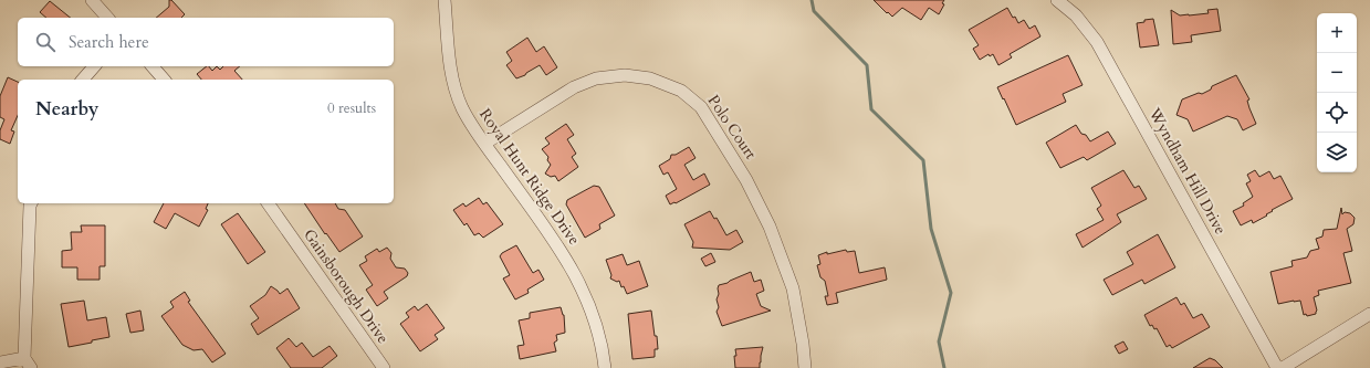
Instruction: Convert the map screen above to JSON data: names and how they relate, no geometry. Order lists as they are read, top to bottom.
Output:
{
  "streets": {
    "street": [
      "Polo Court",
      "Wyndham Hill Drive",
      "Royal Hunt Ridge Drive",
      "Gainsborough Drive"
    ]
  },
  "crossings": [
    ["Polo Court", "Royal Hunt Ridge Drive"]
  ],
  "page": {
    "map_buttons": ["+", "−"],
    "search": "Search here",
    "heading": ["Nearby", "0 results"]
  }
}
